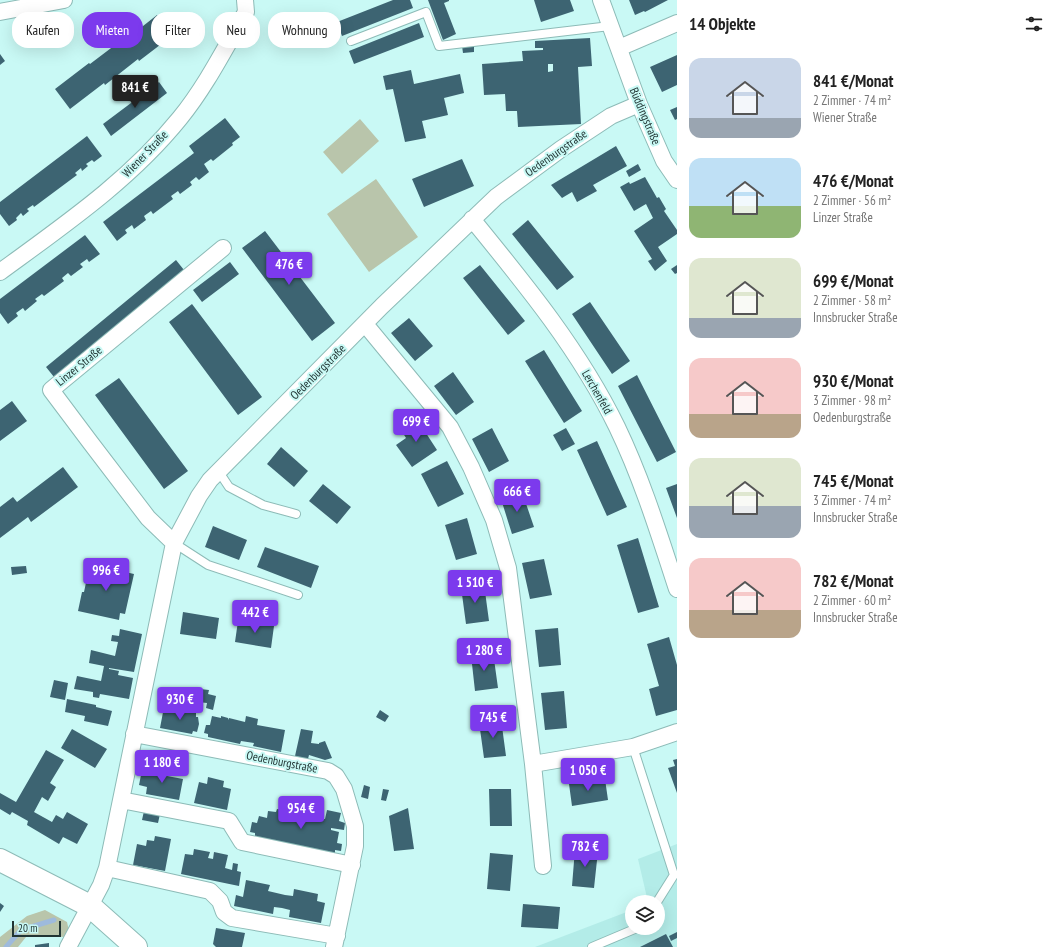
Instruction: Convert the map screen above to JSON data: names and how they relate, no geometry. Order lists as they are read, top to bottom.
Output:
{
  "streets": {
    "street": [
      "Büddingstraße",
      "Oedenburgstraße",
      "Wiener Straße",
      "Linzer Straße",
      "Lerchenfeld"
    ]
  },
  "crossings": [
    ["Büddingstraße", "Oedenburgstraße"],
    ["Oedenburgstraße", "Linzer Straße"],
    ["Oedenburgstraße", "Lerchenfeld"]
  ],
  "scale_bar": "20 m",
  "page": {
    "heading": "14 Objekte",
    "chip": [
      "Kaufen",
      "Mieten",
      "Filter",
      "Neu",
      "Wohnung"
    ],
    "list": [
      {
        "name": "841 €/Monat",
        "note": "2 Zimmer · 74 m² · Wiener Straße"
      },
      {
        "name": "476 €/Monat",
        "note": "2 Zimmer · 56 m² · Linzer Straße"
      },
      {
        "name": "699 €/Monat",
        "note": "2 Zimmer · 58 m² · Innsbrucker Straße"
      },
      {
        "name": "930 €/Monat",
        "note": "3 Zimmer · 98 m² · Oedenburgstraße"
      },
      {
        "name": "745 €/Monat",
        "note": "3 Zimmer · 74 m² · Innsbrucker Straße"
      },
      {
        "name": "782 €/Monat",
        "note": "2 Zimmer · 60 m² · Innsbrucker Straße"
      }
    ],
    "price": [
      "841 €",
      "476 €",
      "699 €",
      "666 €",
      "996 €",
      "1 510 €",
      "442 €",
      "1 280 €",
      "930 €",
      "745 €",
      "1 180 €",
      "1 050 €",
      "954 €",
      "782 €"
    ],
    "scale": "20 m"
  }
}
